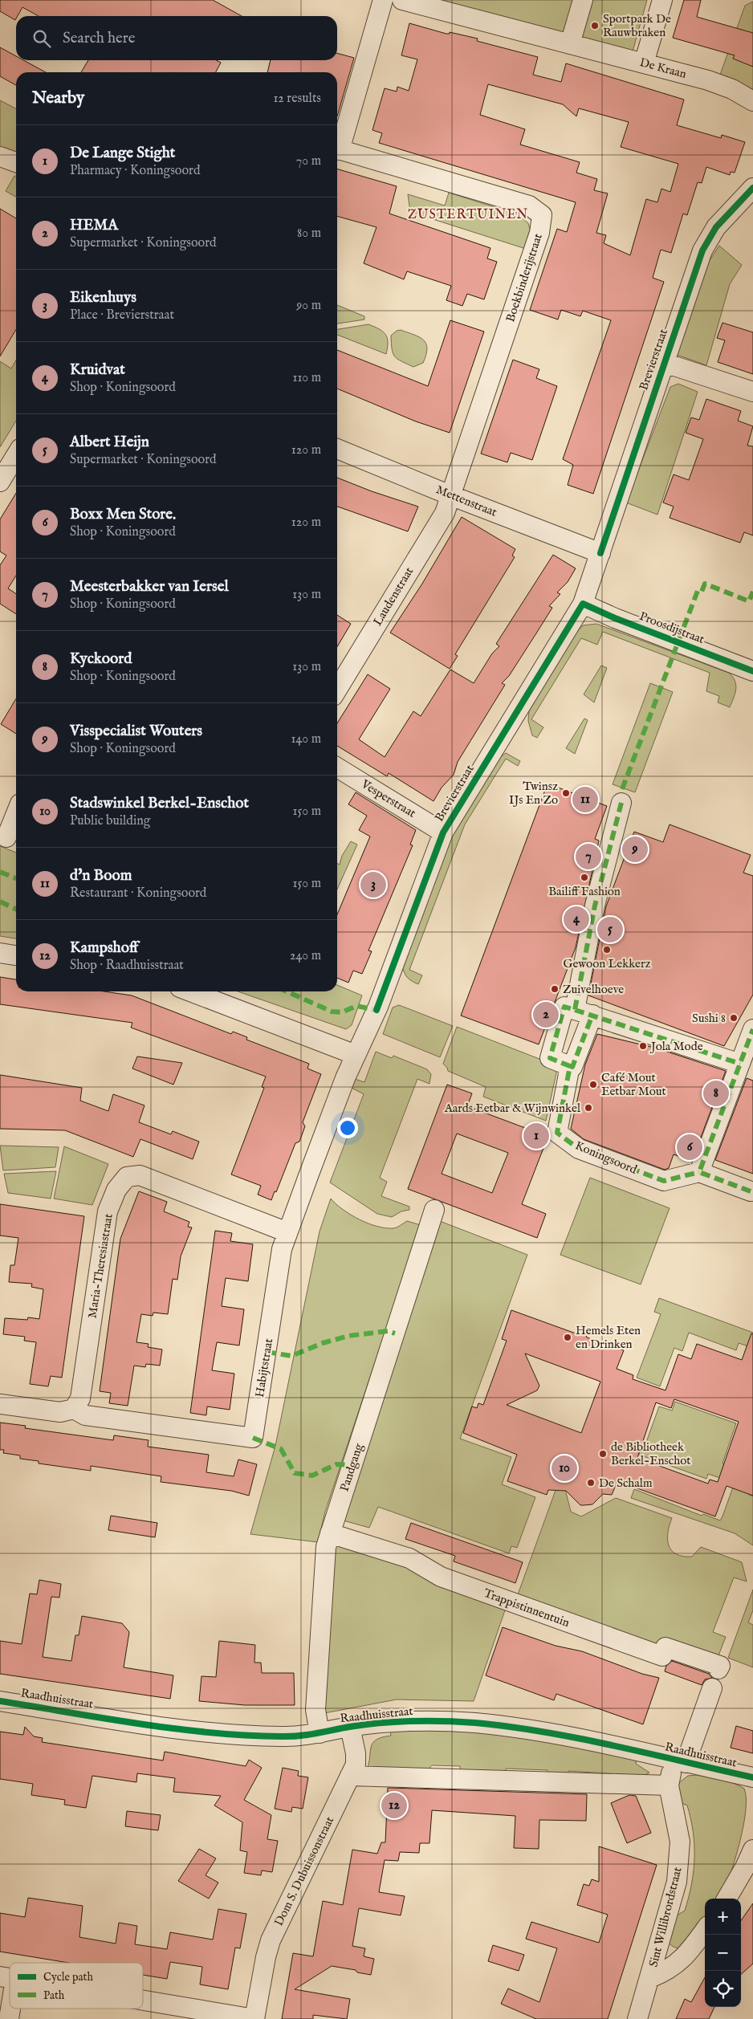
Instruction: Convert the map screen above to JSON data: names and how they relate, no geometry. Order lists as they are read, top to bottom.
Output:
{
  "streets": {
    "street": [
      "De Kraan",
      "Boekbinderijstraat",
      "Brevierstraat",
      "Mettenstraat",
      "Laudenstraat",
      "Proosdijstraat",
      "Vesperstraat",
      "Koningsoord",
      "Maria-Theresiastraat",
      "Habijtstraat",
      "Pandgang",
      "Trappistinnentuin",
      "Raadhuisstraat",
      "Dom S. Dubuissonstraat",
      "Sint Willibrordstraat"
    ]
  },
  "crossings": [
    ["Boekbinderijstraat", "Mettenstraat"],
    ["Boekbinderijstraat", "Laudenstraat"],
    ["Brevierstraat", "Mettenstraat"],
    ["Brevierstraat", "Proosdijstraat"],
    ["Brevierstraat", "Vesperstraat"],
    ["Brevierstraat", "Habijtstraat"],
    ["Mettenstraat", "Laudenstraat"],
    ["Maria-Theresiastraat", "Habijtstraat"],
    ["Pandgang", "Trappistinnentuin"],
    ["Pandgang", "Raadhuisstraat"],
    ["Raadhuisstraat", "Dom S. Dubuissonstraat"],
    ["Raadhuisstraat", "Sint Willibrordstraat"]
  ],
  "districts": ["ZUSTERTUINEN"],
  "places": [
    "Sportpark De Rauwbraken",
    "Twinsz IJs En Zo",
    "Bailiff Fashion",
    "Gewoon Lekkerz",
    "Zuivelhoeve",
    "Sushi 8",
    "Jola Mode",
    "Café Mout Eetbar Mout",
    "Aards Eetbar & Wijnwinkel",
    "Hemels Eten en Drinken",
    "de Bibliotheek Berkel-Enschot",
    "De Schalm"
  ],
  "legend": ["Cycle path", "Path"],
  "page": {
    "search": "Search here",
    "heading": ["Nearby", "12 results"],
    "list": [
      {
        "mark": "1",
        "name": "De Lange Stight",
        "note": "Pharmacy · Koningsoord",
        "value": "70 m"
      },
      {
        "mark": "2",
        "name": "HEMA",
        "note": "Supermarket · Koningsoord",
        "value": "80 m"
      },
      {
        "mark": "3",
        "name": "Eikenhuys",
        "note": "Place · Brevierstraat",
        "value": "90 m"
      },
      {
        "mark": "4",
        "name": "Kruidvat",
        "note": "Shop · Koningsoord",
        "value": "110 m"
      },
      {
        "mark": "5",
        "name": "Albert Heijn",
        "note": "Supermarket · Koningsoord",
        "value": "120 m"
      },
      {
        "mark": "6",
        "name": "Boxx Men Store.",
        "note": "Shop · Koningsoord",
        "value": "120 m"
      },
      {
        "mark": "7",
        "name": "Meesterbakker van Iersel",
        "note": "Shop · Koningsoord",
        "value": "130 m"
      },
      {
        "mark": "8",
        "name": "Kyckoord",
        "note": "Shop · Koningsoord",
        "value": "130 m"
      },
      {
        "mark": "9",
        "name": "Visspecialist Wouters",
        "note": "Shop · Koningsoord",
        "value": "140 m"
      },
      {
        "mark": "10",
        "name": "Stadswinkel Berkel-Enschot",
        "note": "Public building",
        "value": "150 m"
      },
      {
        "mark": "11",
        "name": "d'n Boom",
        "note": "Restaurant · Koningsoord",
        "value": "150 m"
      },
      {
        "mark": "12",
        "name": "Kampshoff",
        "note": "Shop · Raadhuisstraat",
        "value": "240 m"
      }
    ],
    "pins": [
      "11",
      "9",
      "7",
      "3",
      "4",
      "5",
      "2",
      "8",
      "1",
      "6",
      "10",
      "12"
    ],
    "map_buttons": ["+", "−"]
  }
}
